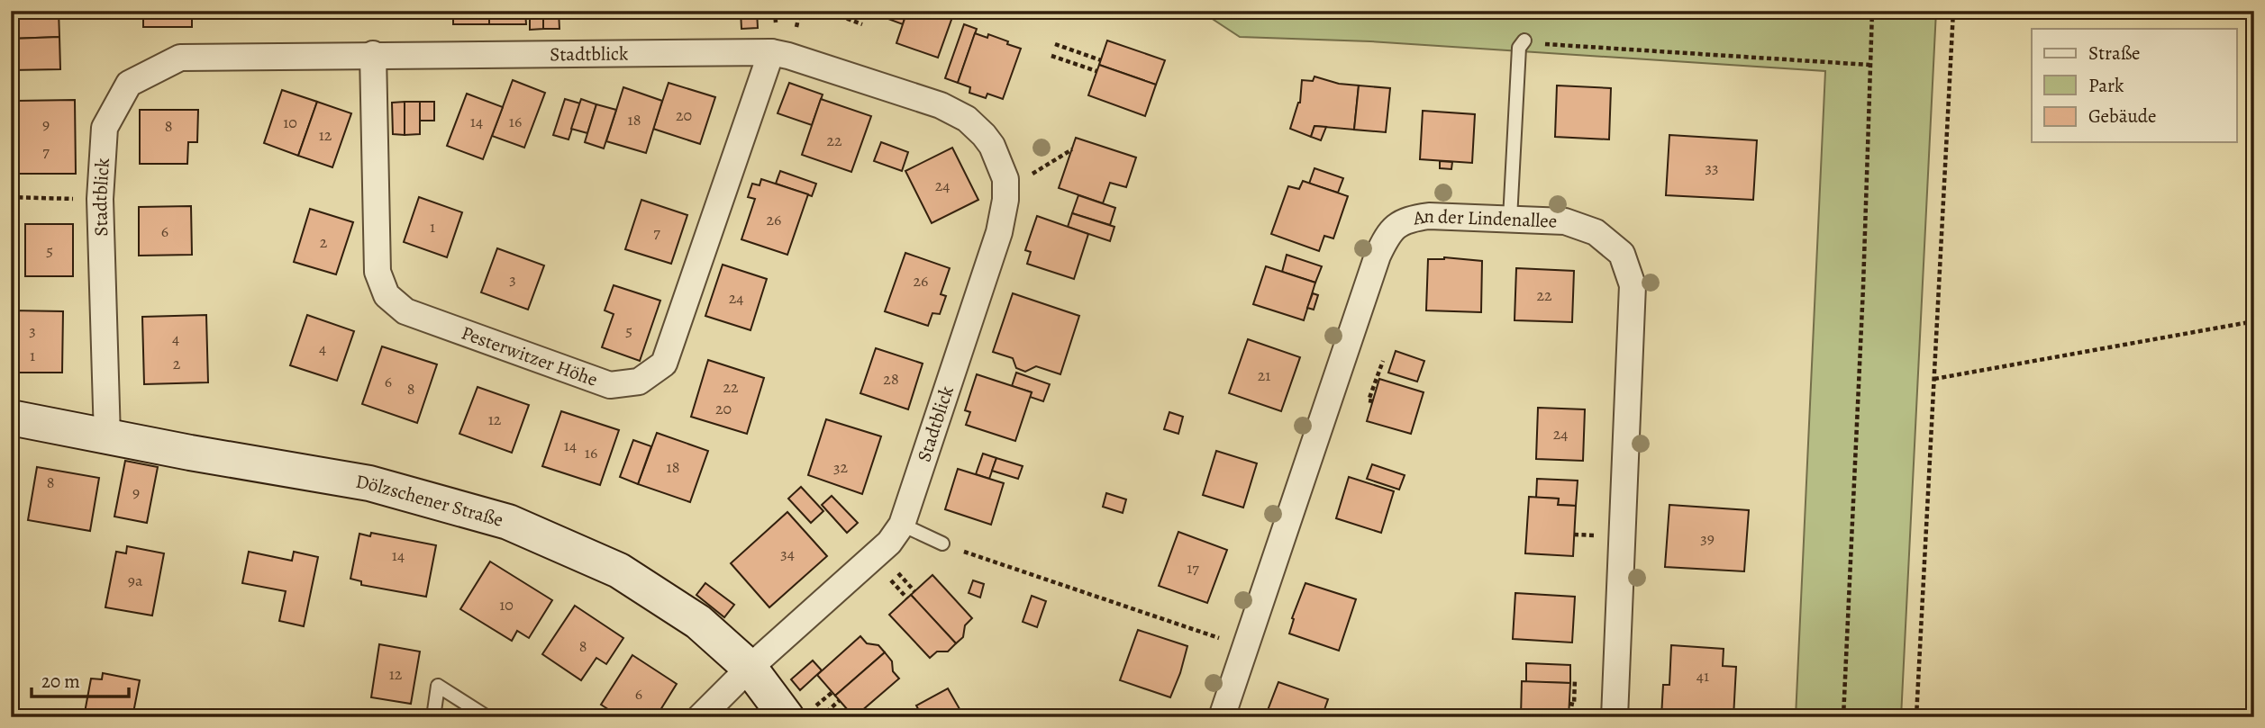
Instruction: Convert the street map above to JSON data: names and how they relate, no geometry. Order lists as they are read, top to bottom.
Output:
{
  "streets": {
    "street": [
      "Stadtblick",
      "An der Lindenallee",
      "Pesterwitzer Höhe",
      "Dölzschener Straße"
    ]
  },
  "crossings": [
    ["Stadtblick", "Pesterwitzer Höhe"],
    ["Stadtblick", "Dölzschener Straße"]
  ],
  "house_numbers": [
    "20",
    "18",
    "14",
    "16",
    "10",
    "9",
    "8",
    "12",
    "22",
    "7",
    "33",
    "24",
    "26",
    "1",
    "6",
    "7",
    "2",
    "5",
    "3",
    "26",
    "22",
    "24",
    "3",
    "5",
    "4",
    "4",
    "1",
    "2",
    "21",
    "28",
    "6",
    "22",
    "8",
    "20",
    "12",
    "24",
    "14",
    "16",
    "18",
    "32",
    "8",
    "9",
    "39",
    "34",
    "14",
    "17",
    "9a",
    "10",
    "8",
    "12",
    "41",
    "6"
  ],
  "legend": ["Straße", "Park", "Gebäude"],
  "scale_bar": "20 m"
}
